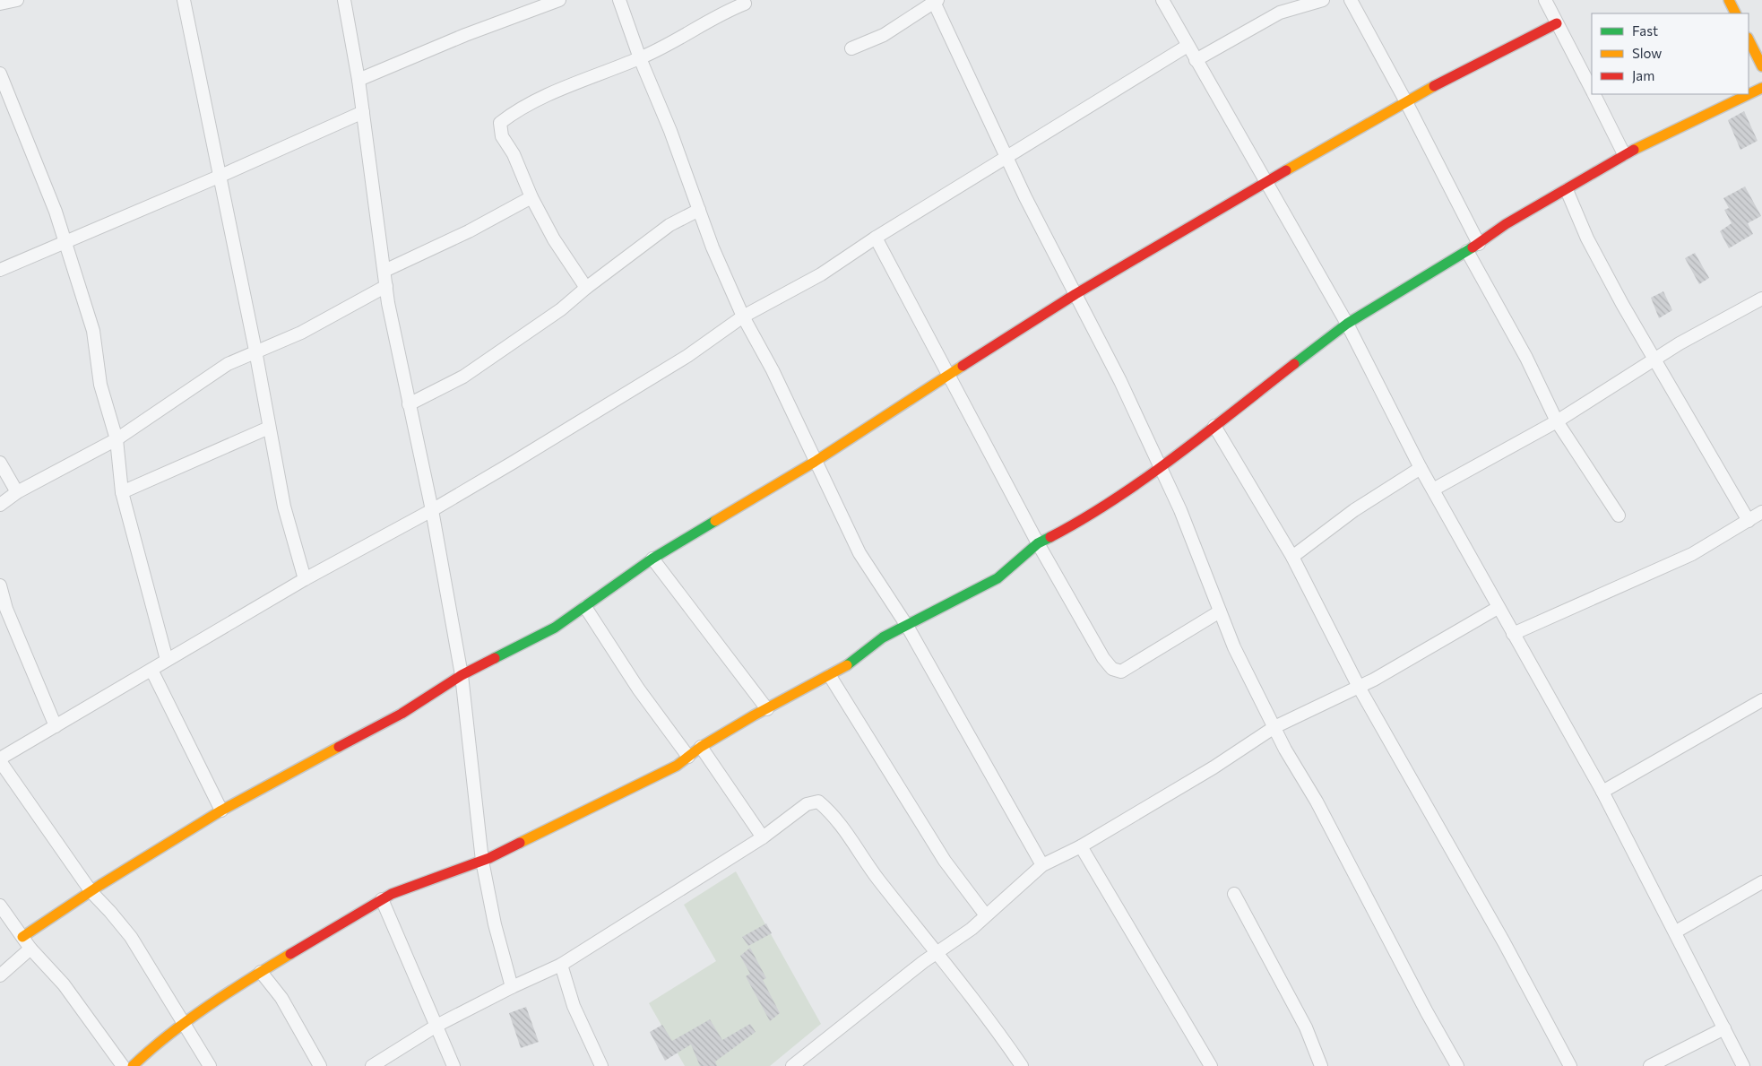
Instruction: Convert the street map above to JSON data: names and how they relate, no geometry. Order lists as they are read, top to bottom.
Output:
{
  "legend": ["Fast", "Slow", "Jam"]
}
